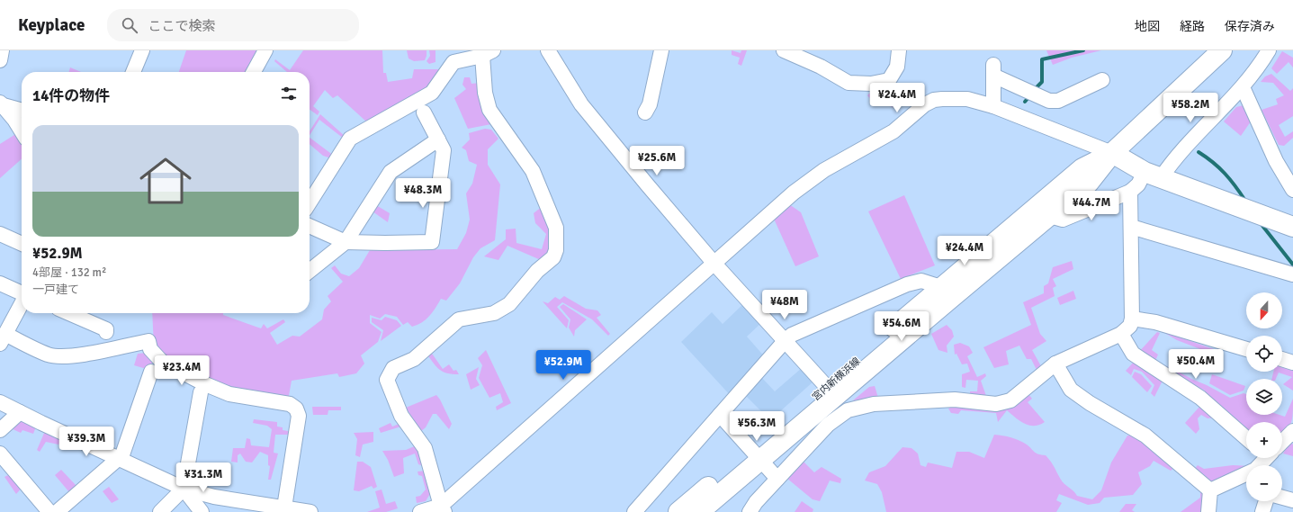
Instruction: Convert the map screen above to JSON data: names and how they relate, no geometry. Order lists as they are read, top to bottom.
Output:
{
  "streets": {
    "street": ["宮内新横浜線"]
  },
  "north": "bottom",
  "page": {
    "header": "Keyplace",
    "search": "ここで検索",
    "nav": ["地図", "経路", "保存済み"],
    "heading": "14件の物件",
    "price": [
      "¥24.4M",
      "¥58.2M",
      "¥25.6M",
      "¥48.3M",
      "¥44.7M",
      "¥24.4M",
      "¥48M",
      "¥54.6M",
      "¥50.4M",
      "¥52.9M",
      "¥23.4M",
      "¥56.3M",
      "¥39.3M",
      "¥31.3M"
    ],
    "list": [
      {
        "name": "¥52.9M",
        "note": "4部屋 · 132 m² · 一戸建て"
      }
    ],
    "map_buttons": ["+", "−"]
  }
}
